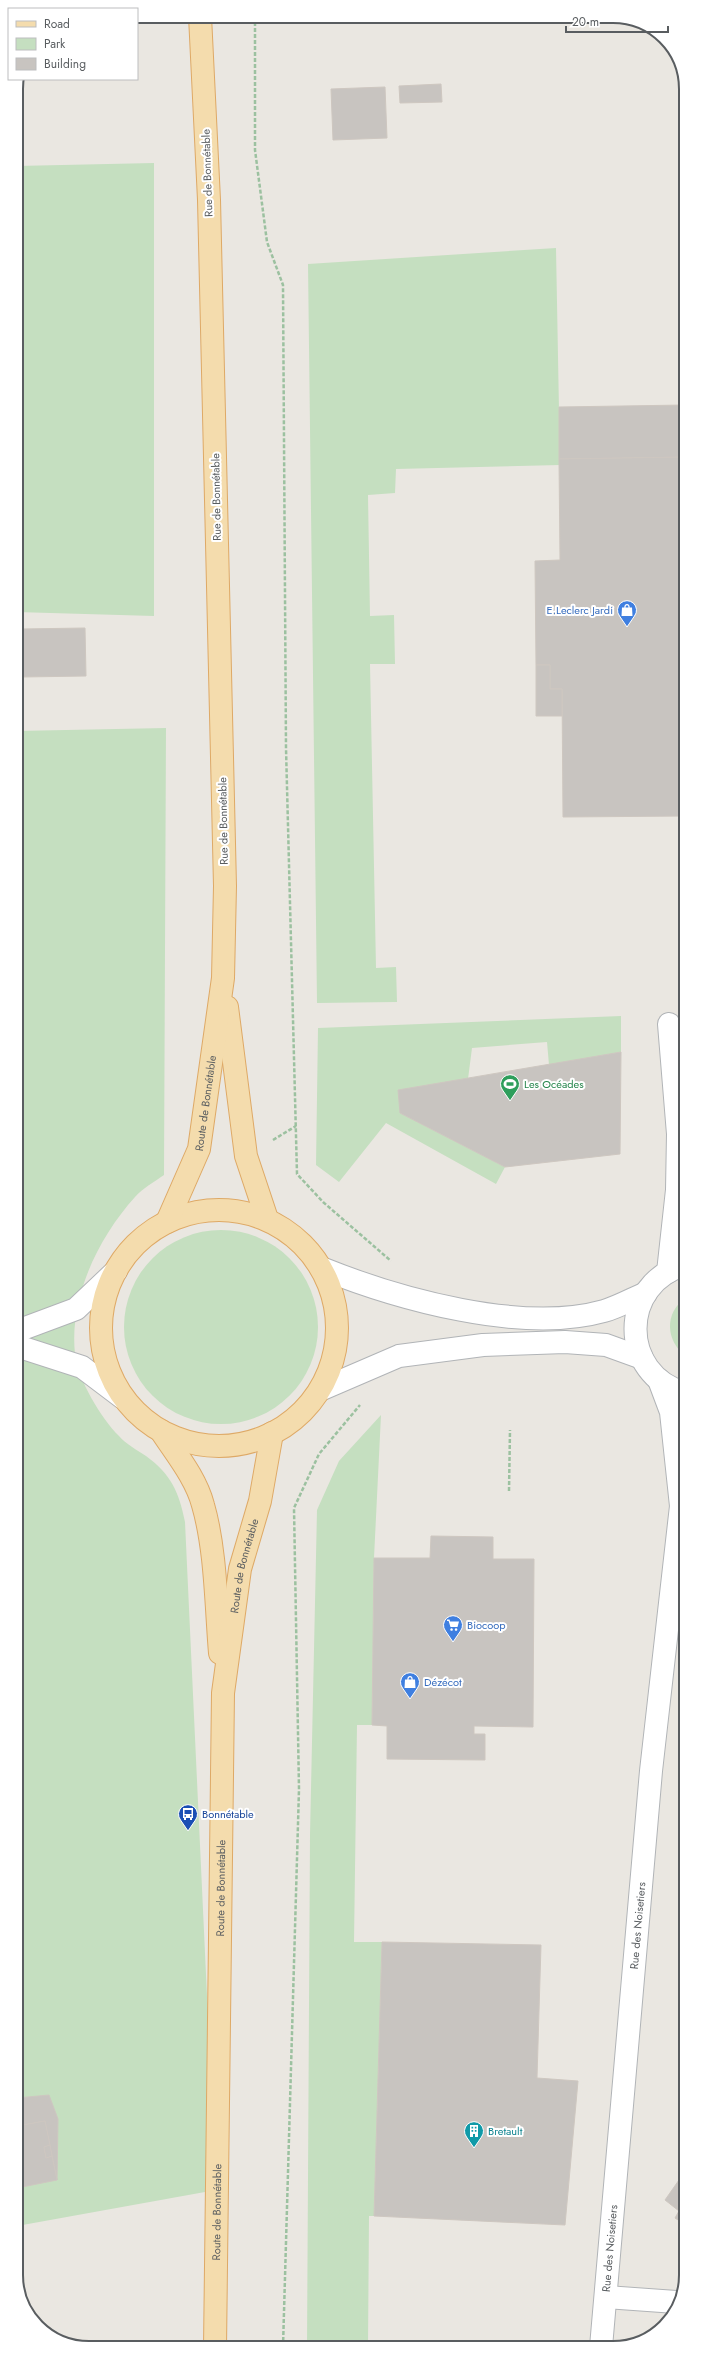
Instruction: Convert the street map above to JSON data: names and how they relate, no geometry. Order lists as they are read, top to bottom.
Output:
{
  "streets": {
    "main road": ["Rue de Bonnétable", "Route de Bonnétable"],
    "street": ["Rue des Noisetiers"]
  },
  "crossings": [
    ["Rue de Bonnétable", "Route de Bonnétable"]
  ],
  "places": {
    "shop": ["E.Leclerc Jardi", "Dézécot"],
    "sports": ["Les Océades"],
    "supermarket": ["Biocoop"],
    "bus stop": ["Bonnétable"],
    "building": ["Bretault"]
  },
  "legend": ["Road", "Park", "Building"],
  "scale_bar": "20 m"
}
